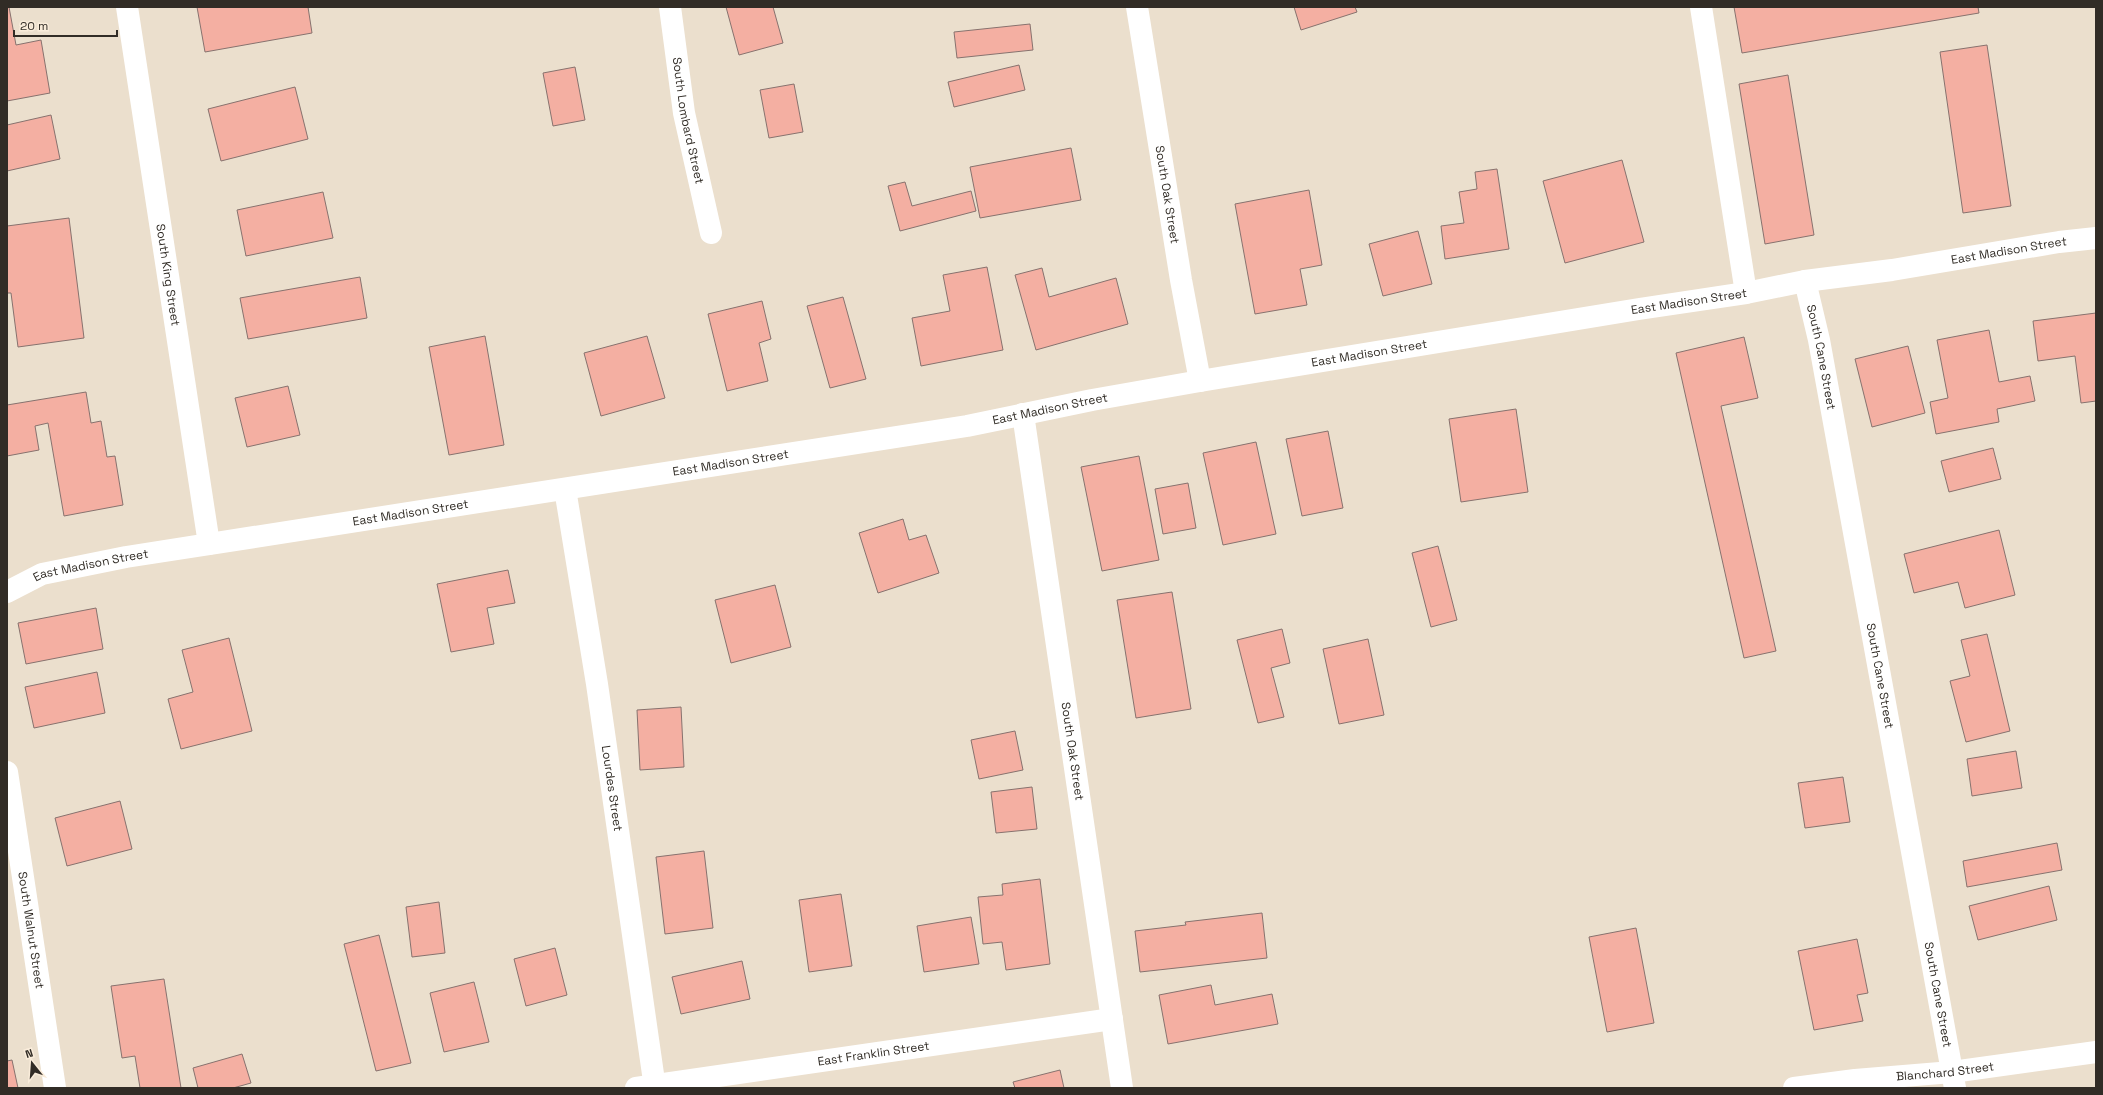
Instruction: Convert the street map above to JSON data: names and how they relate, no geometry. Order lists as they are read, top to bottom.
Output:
{
  "streets": {
    "street": [
      "South Lombard Street",
      "South Oak Street",
      "East Madison Street",
      "South King Street",
      "South Cane Street",
      "Lourdes Street",
      "South Walnut Street",
      "East Franklin Street",
      "Blanchard Street"
    ]
  },
  "crossings": [
    ["South Oak Street", "East Madison Street"],
    ["South Oak Street", "East Franklin Street"],
    ["East Madison Street", "South King Street"],
    ["East Madison Street", "South Cane Street"],
    ["East Madison Street", "Lourdes Street"],
    ["South Cane Street", "Blanchard Street"],
    ["Lourdes Street", "East Franklin Street"]
  ],
  "scale_bar": "20 m",
  "north": "top"
}
